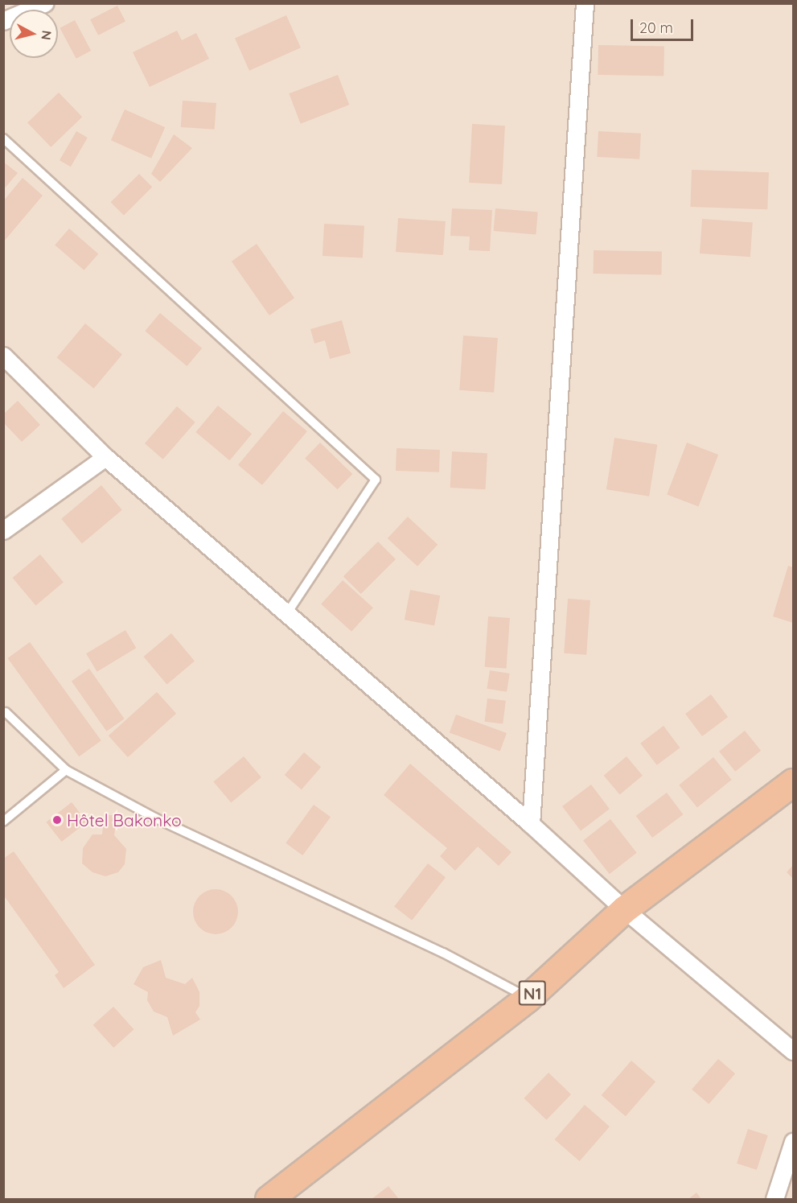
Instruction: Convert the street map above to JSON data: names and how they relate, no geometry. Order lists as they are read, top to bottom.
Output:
{
  "streets": {
    "highway": ["N1"]
  },
  "places": ["Hôtel Bakonko"],
  "scale_bar": "20 m",
  "north": "right"
}
